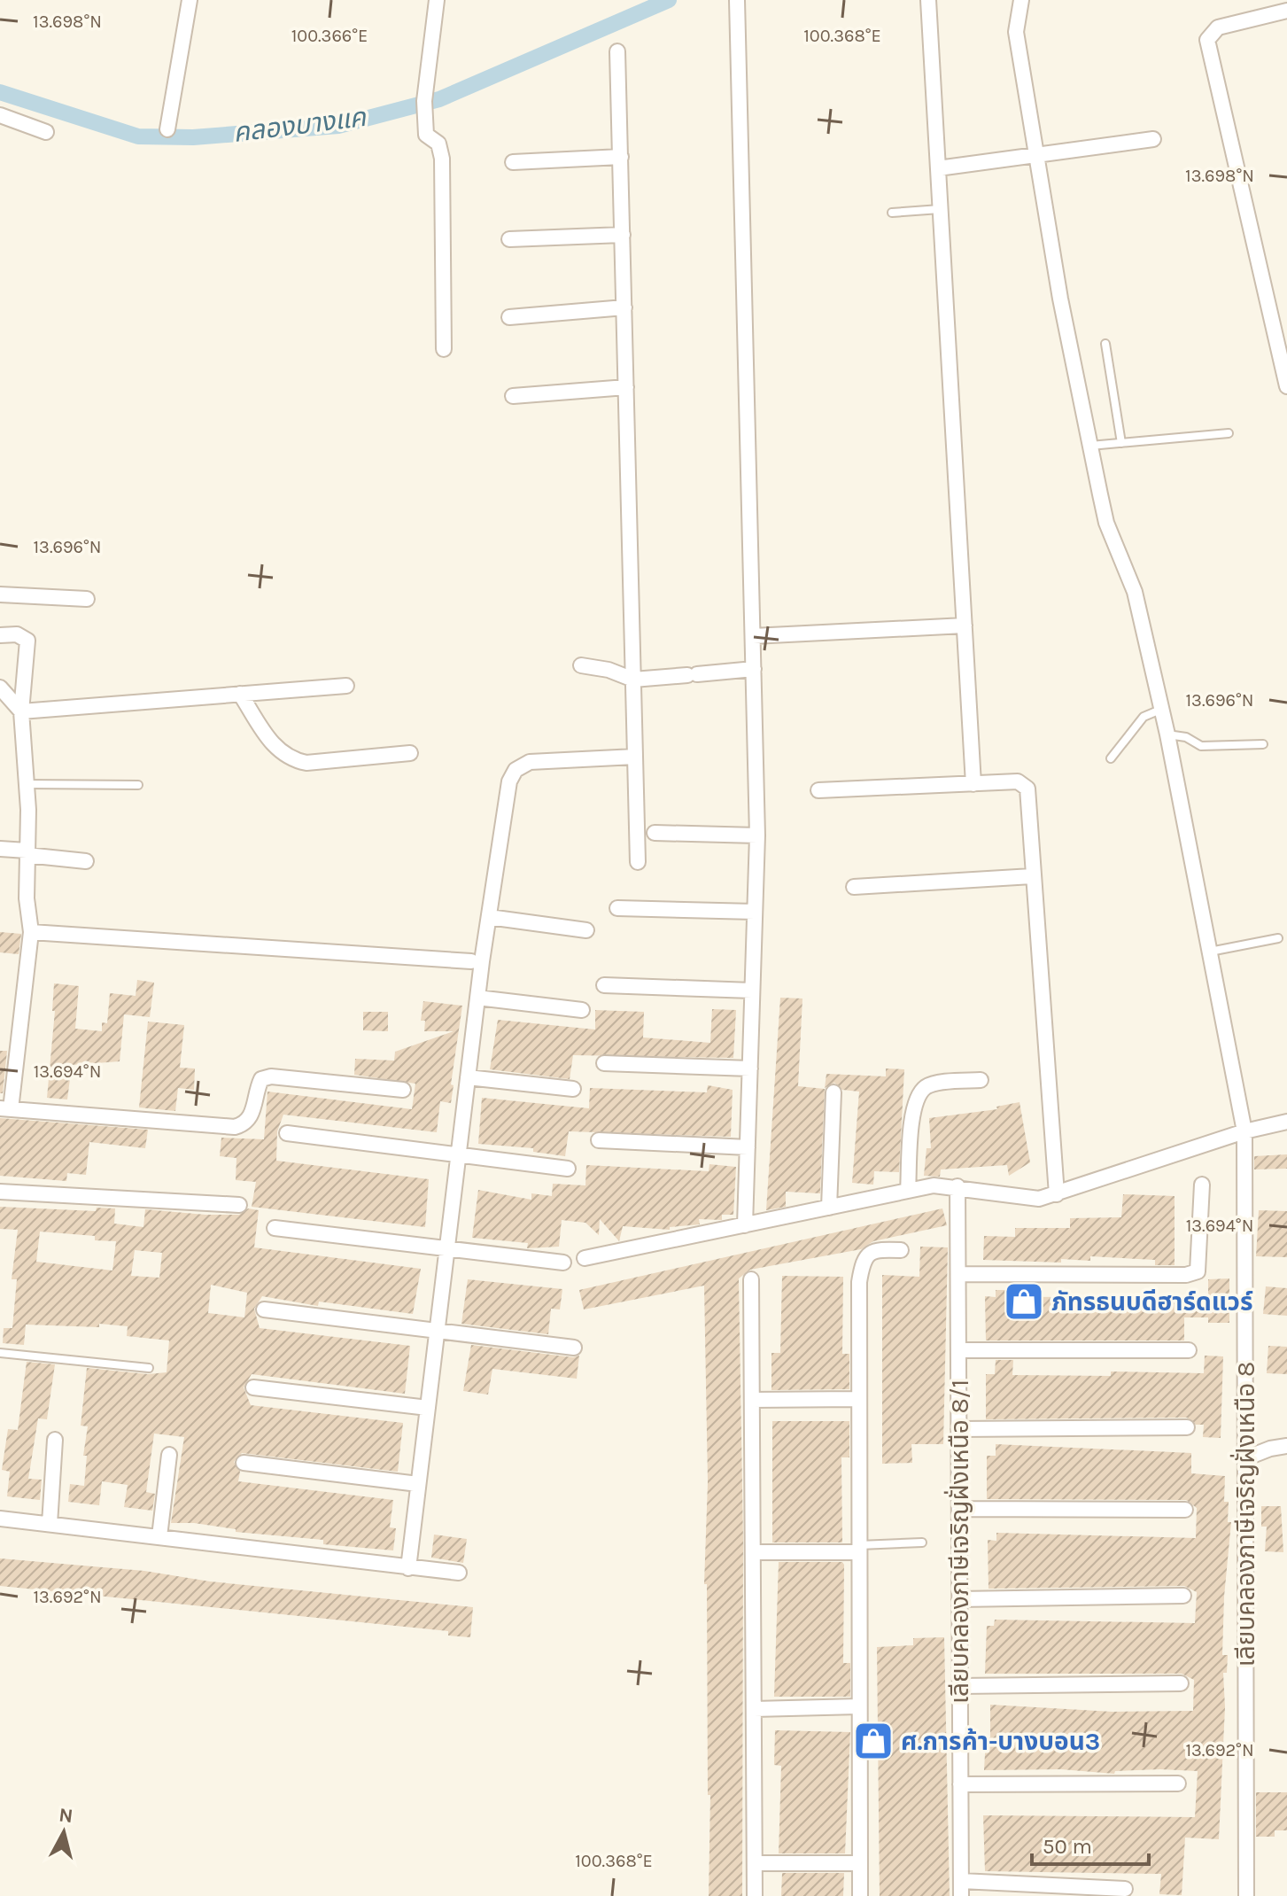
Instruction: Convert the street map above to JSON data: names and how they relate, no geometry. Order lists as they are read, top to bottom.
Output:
{
  "streets": {
    "street": ["เลียบคลองภาษีเจริญฝั่งเหนือ 8", "เลียบคลองภาษีเจริญฝั่งเหนือ 8/1"]
  },
  "water": ["คลองบางแค"],
  "places": {
    "shop": ["ภัทรธนบดีฮาร์ดแวร์", "ศ.การค้า-บางบอน3"]
  },
  "scale_bar": "50 m",
  "north": "top",
  "coordinates": [
    "13.698°N",
    "100.366°E",
    "100.368°E",
    "13.696°N",
    "13.694°N",
    "13.692°N"
  ]
}
